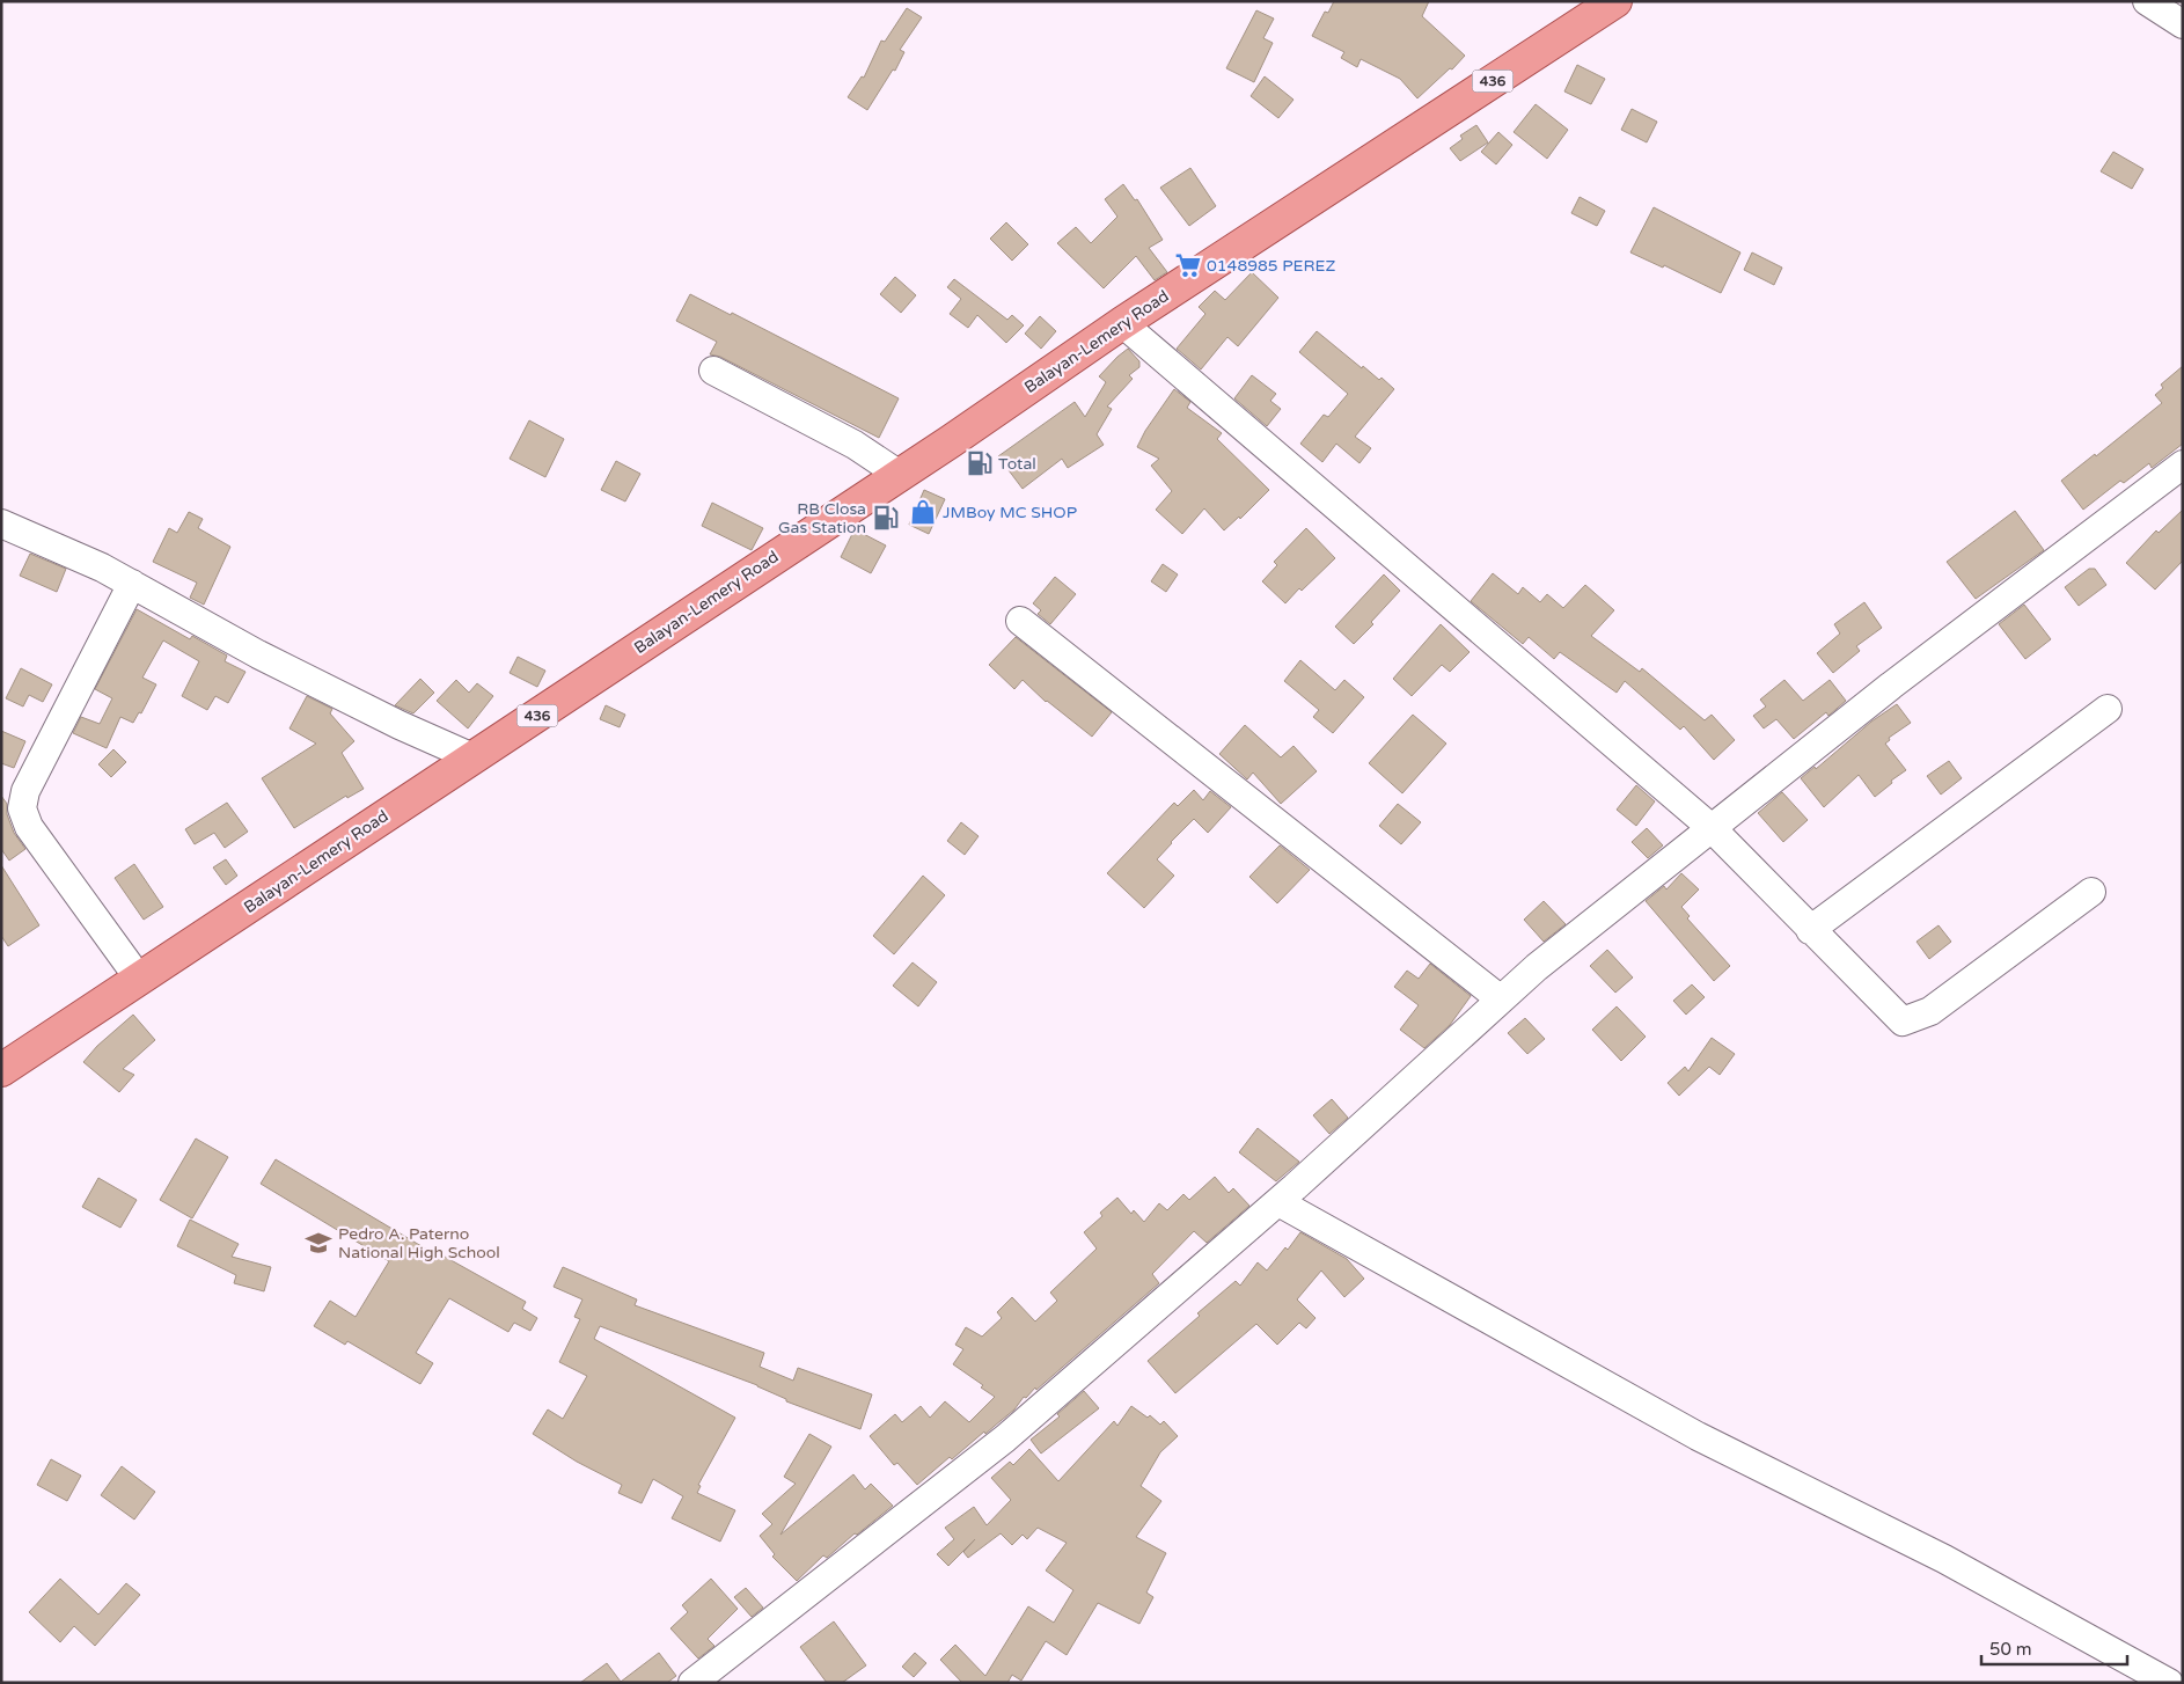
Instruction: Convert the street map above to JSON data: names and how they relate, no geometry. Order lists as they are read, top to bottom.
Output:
{
  "streets": {
    "main road": ["436", "Balayan-Lemery Road"]
  },
  "places": {
    "supermarket": ["0148985 PEREZ"],
    "fuel station": ["Total", "RB Closa Gas Station"],
    "shop": ["JMBoy MC SHOP"],
    "school or university": ["Pedro A. Paterno National High School"]
  },
  "scale_bar": "50 m"
}
